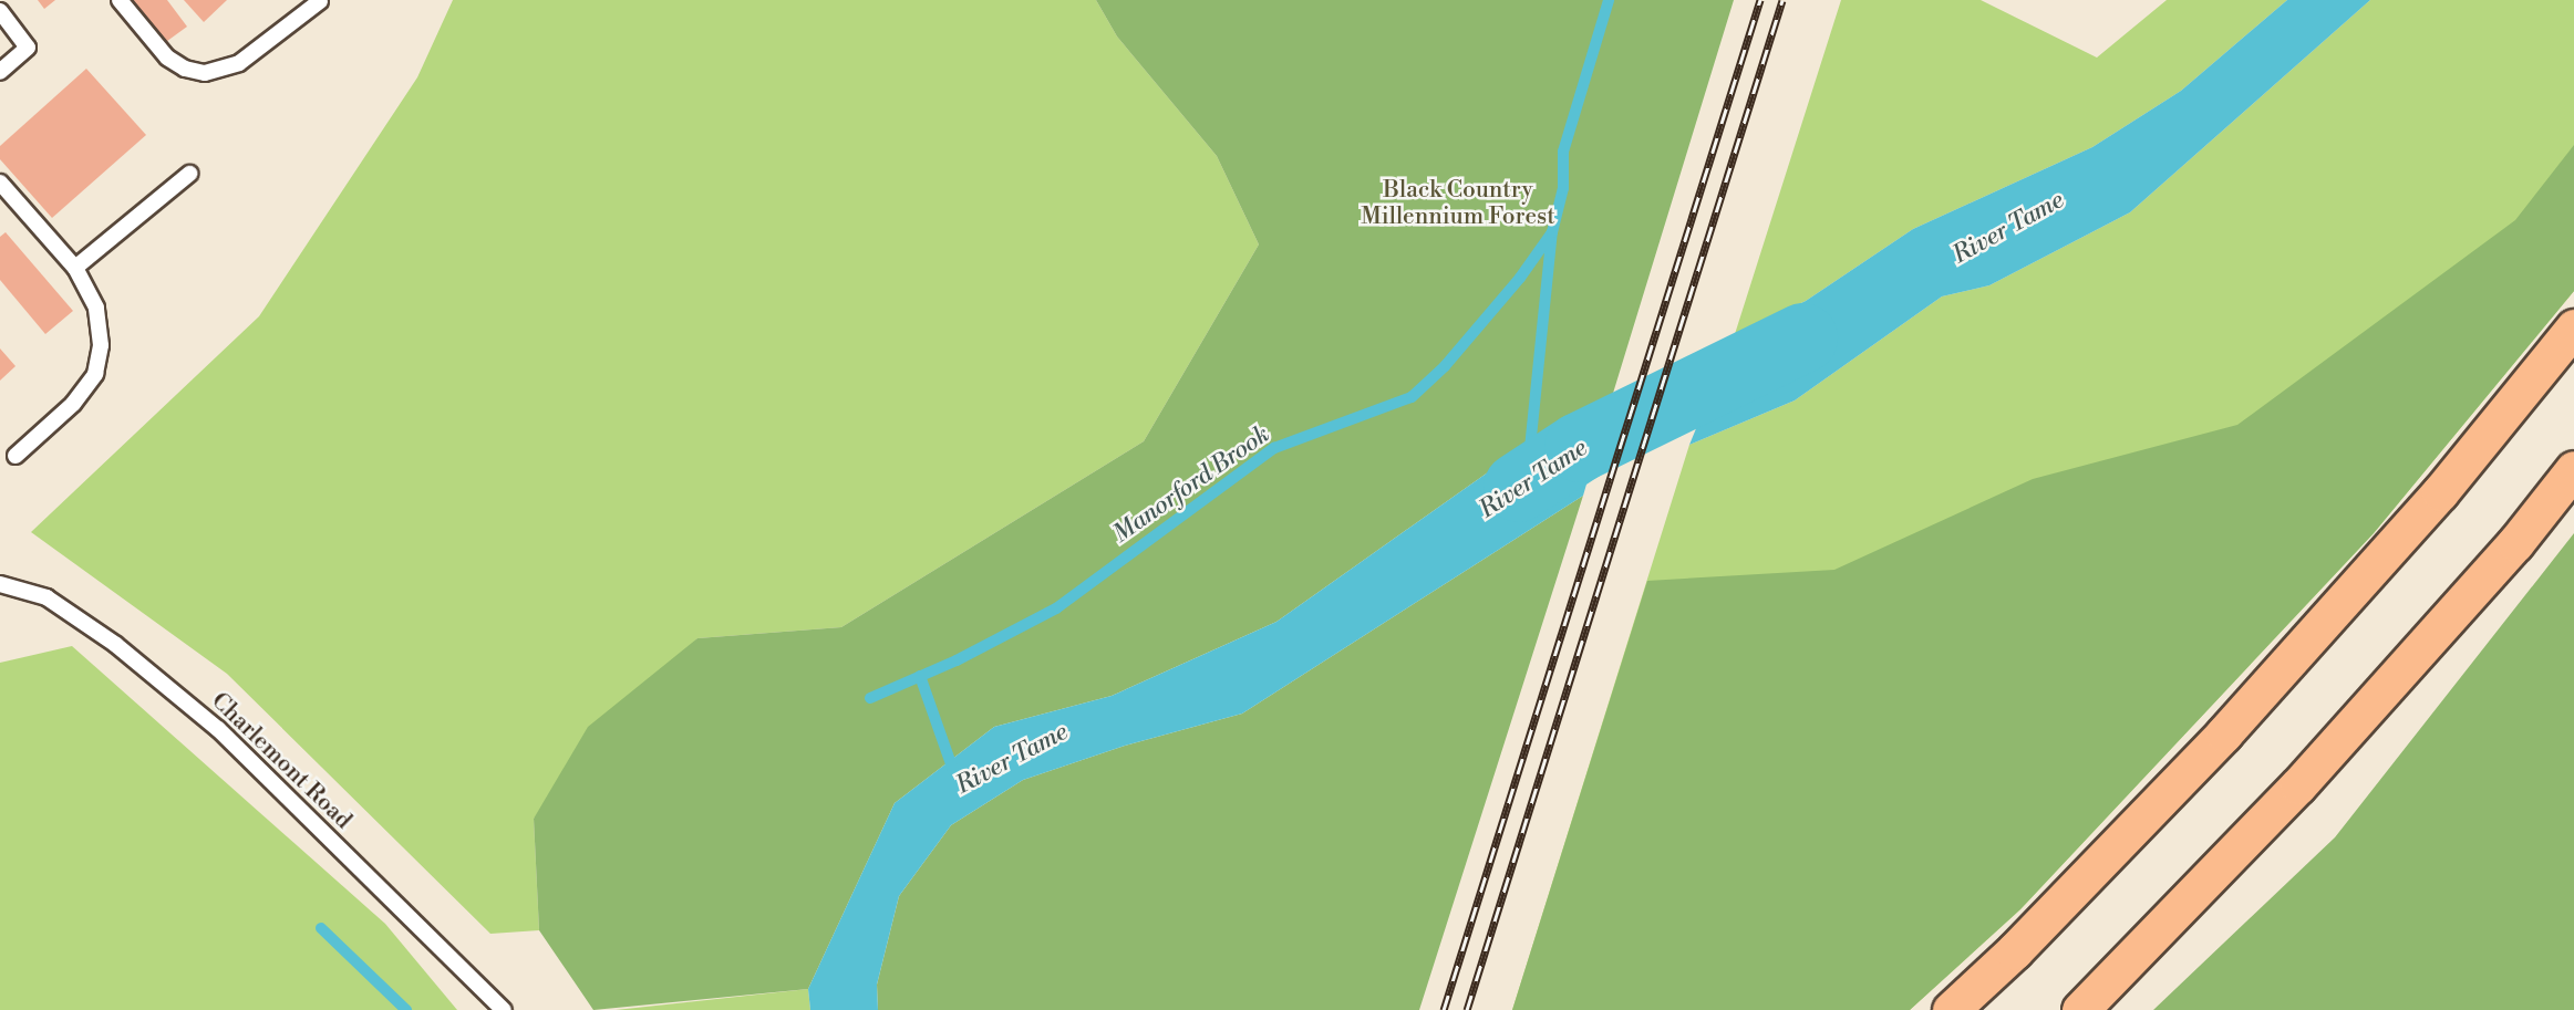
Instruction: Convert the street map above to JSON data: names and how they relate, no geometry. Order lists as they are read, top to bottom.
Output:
{
  "streets": {
    "lane": ["Charlemont Road"]
  },
  "water": ["River Tame", "Manorford Brook"],
  "parks": ["Black Country Millennium Forest"]
}
